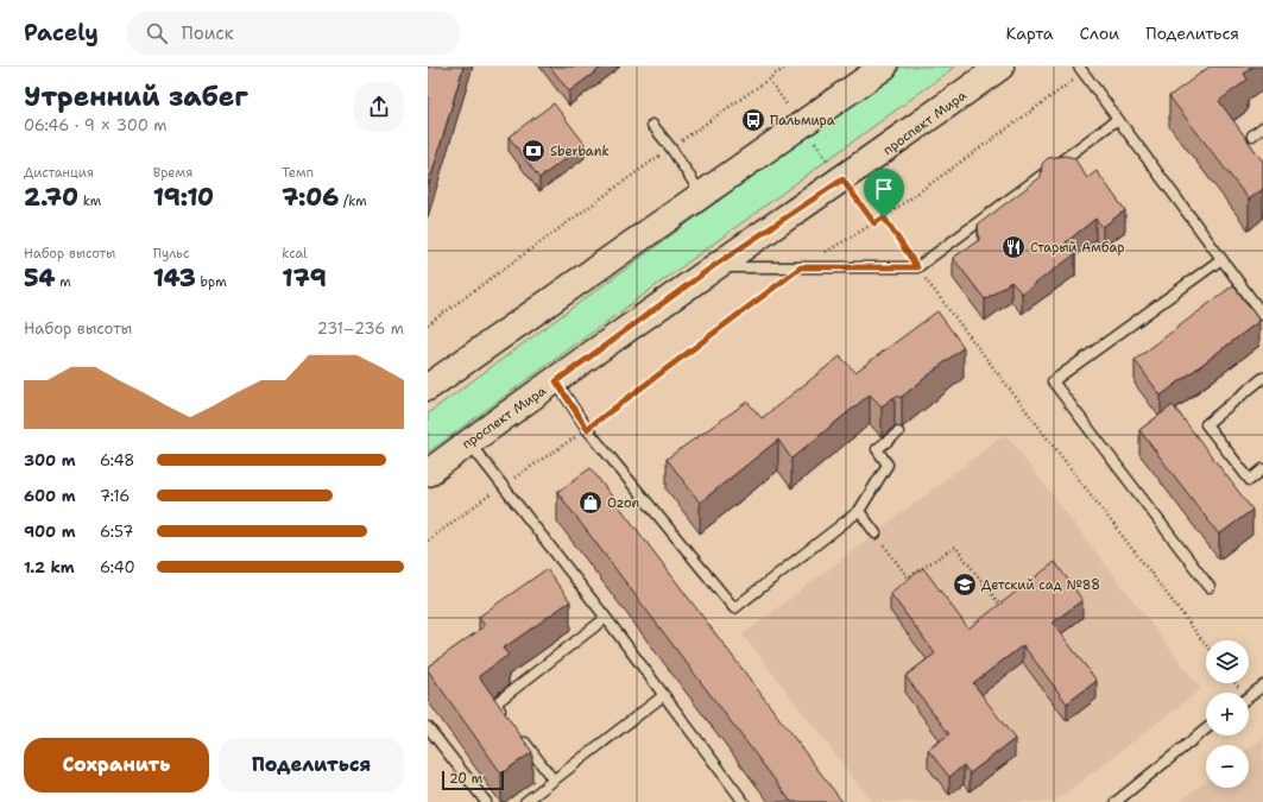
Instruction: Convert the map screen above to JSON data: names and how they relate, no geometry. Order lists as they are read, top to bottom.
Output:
{
  "streets": {
    "main road": ["проспект Мира"]
  },
  "places": {
    "bus stop": ["Пальмира"],
    "bank": ["Sberbank"],
    "restaurant": ["Старый Амбар"],
    "shop": ["Ozon"],
    "school or university": ["Детский сад №88"]
  },
  "scale_bar": "20 m",
  "page": {
    "header": "Pacely",
    "search": "Поиск",
    "nav": ["Карта", "Слои", "Поделиться"],
    "heading": ["Утренний забег", "06:46 · 9 × 300 m"],
    "stats": [
      ["Дистанция", "2.70 km"],
      ["Время", "19:10"],
      ["Темп", "7:06 /km"],
      ["Набор высоты", "54 m"],
      ["Пульс", "143 bpm"],
      ["kcal", "179"]
    ],
    "chart": ["Набор высоты", "231–236 m"],
    "list": [
      {
        "name": "300 m",
        "note": "6:48"
      },
      {
        "name": "600 m",
        "note": "7:16"
      },
      {
        "name": "900 m",
        "note": "6:57"
      },
      {
        "name": "1.2 km",
        "note": "6:40"
      }
    ],
    "map_buttons": ["+", "−"],
    "buttons": ["Сохранить", "Поделиться"],
    "scale": "20 m"
  }
}
